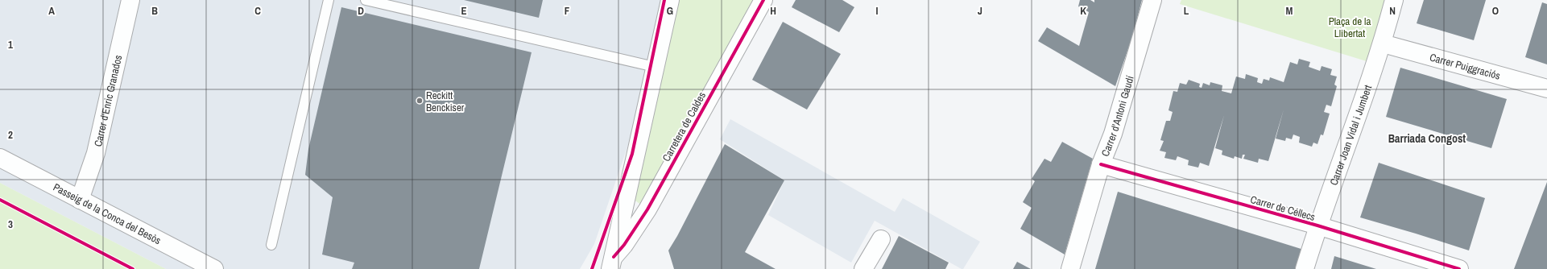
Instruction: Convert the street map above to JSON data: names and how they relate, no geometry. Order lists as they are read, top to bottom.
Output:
{
  "streets": {
    "street": [
      "Carrer Puiggraciós",
      "Carrer d'Enric Granados",
      "Carrer d'Antoni Gaudí",
      "Carretera de Caldes",
      "Carrer Joan Vidal i Jumbert",
      "Carrer de Céllecs",
      "Passeig de la Conca del Besòs"
    ]
  },
  "crossings": [
    ["Carrer Puiggraciós", "Carrer Joan Vidal i Jumbert"],
    ["Carrer d'Enric Granados", "Passeig de la Conca del Besòs"],
    ["Carrer d'Antoni Gaudí", "Carrer de Céllecs"],
    ["Carrer Joan Vidal i Jumbert", "Carrer de Céllecs"]
  ],
  "districts": ["Barriada Congost"],
  "parks": ["Plaça de la Llibertat"],
  "places": ["Reckitt Benckiser"],
  "grid": {
    "columns": [
      "A",
      "B",
      "C",
      "D",
      "E",
      "F",
      "G",
      "H",
      "I",
      "J",
      "K",
      "L",
      "M",
      "N",
      "O"
    ],
    "rows": ["1", "2", "3"]
  }
}
